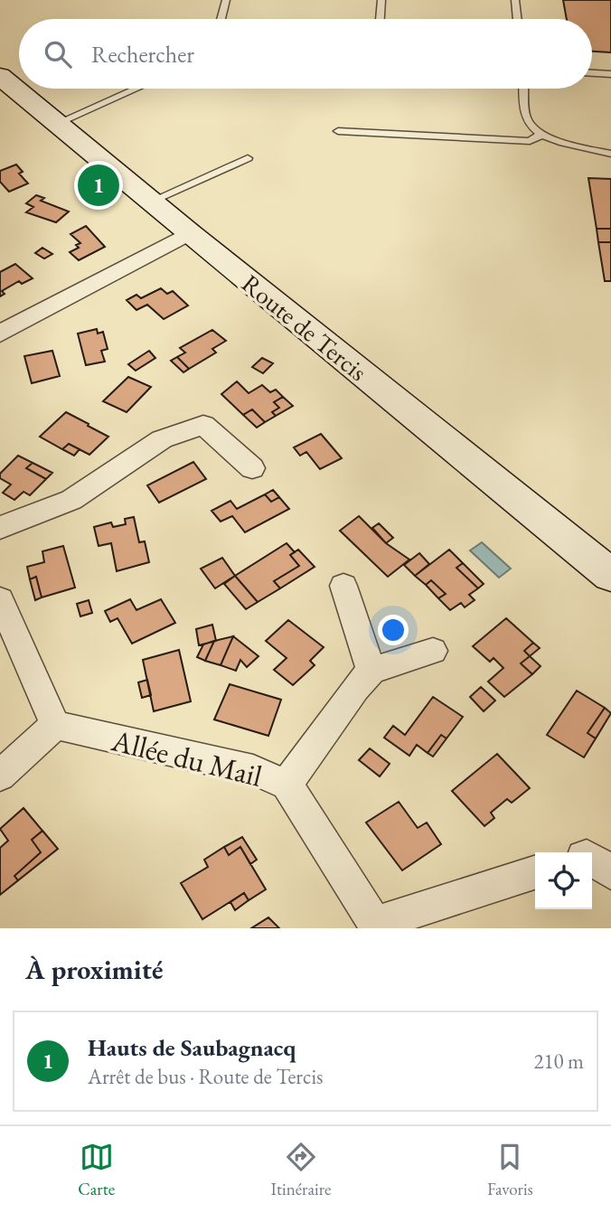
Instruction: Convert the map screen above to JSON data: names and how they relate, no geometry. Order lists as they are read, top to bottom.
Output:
{
  "streets": {
    "main road": ["Route de Tercis"],
    "street": ["Allée du Mail"]
  },
  "page": {
    "search": "Rechercher",
    "pins": "1",
    "heading": "À proximité",
    "list": [
      {
        "mark": "1",
        "name": "Hauts de Saubagnacq",
        "note": "Arrêt de bus · Route de Tercis",
        "value": "210 m"
      }
    ],
    "nav": ["Carte", "Itinéraire", "Favoris"]
  }
}
